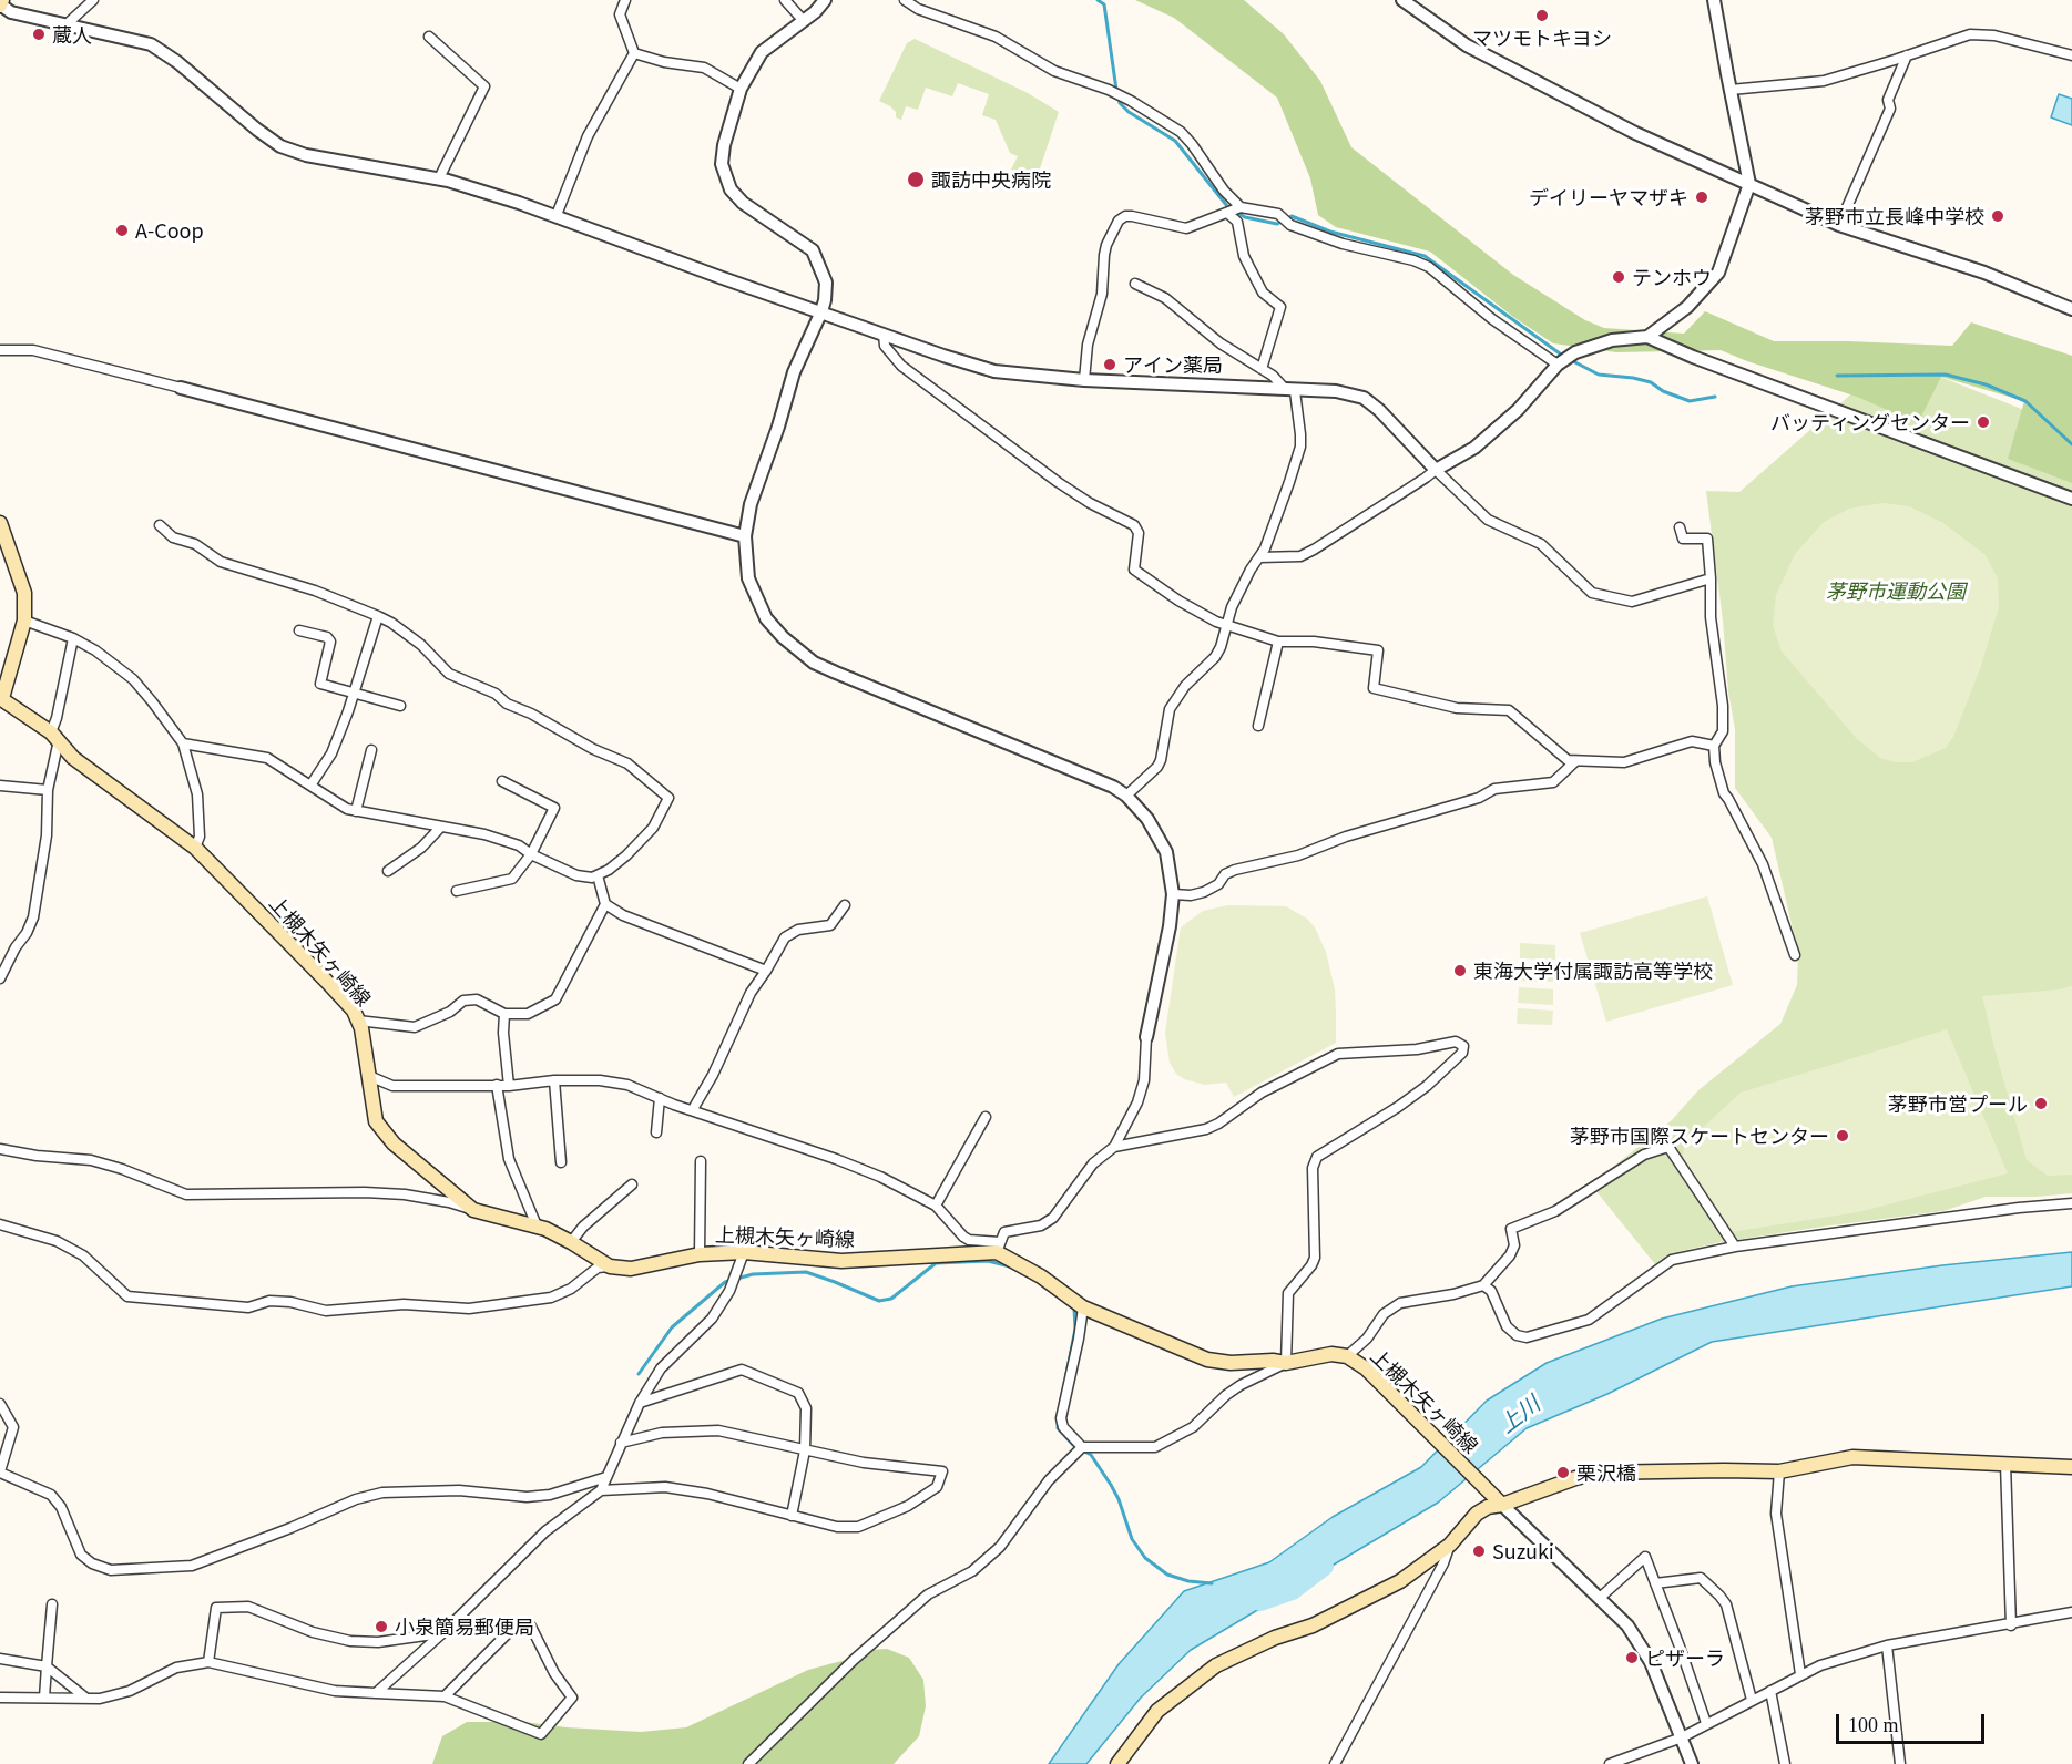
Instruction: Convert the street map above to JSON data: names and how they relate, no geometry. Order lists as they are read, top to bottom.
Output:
{
  "streets": {
    "main road": ["上槻木矢ヶ崎線"]
  },
  "water": ["上川"],
  "parks": ["茅野市運動公園"],
  "places": [
    "マツモトキヨシ",
    "蔵人",
    "諏訪中央病院",
    "デイリーヤマザキ",
    "茅野市立長峰中学校",
    "A-Coop",
    "テンホウ",
    "アイン薬局",
    "バッティングセンター",
    "東海大学付属諏訪高等学校",
    "茅野市営プール",
    "茅野市国際スケートセンター",
    "栗沢橋",
    "Suzuki",
    "小泉簡易郵便局",
    "ピザーラ"
  ],
  "scale_bar": "100 m"
}
